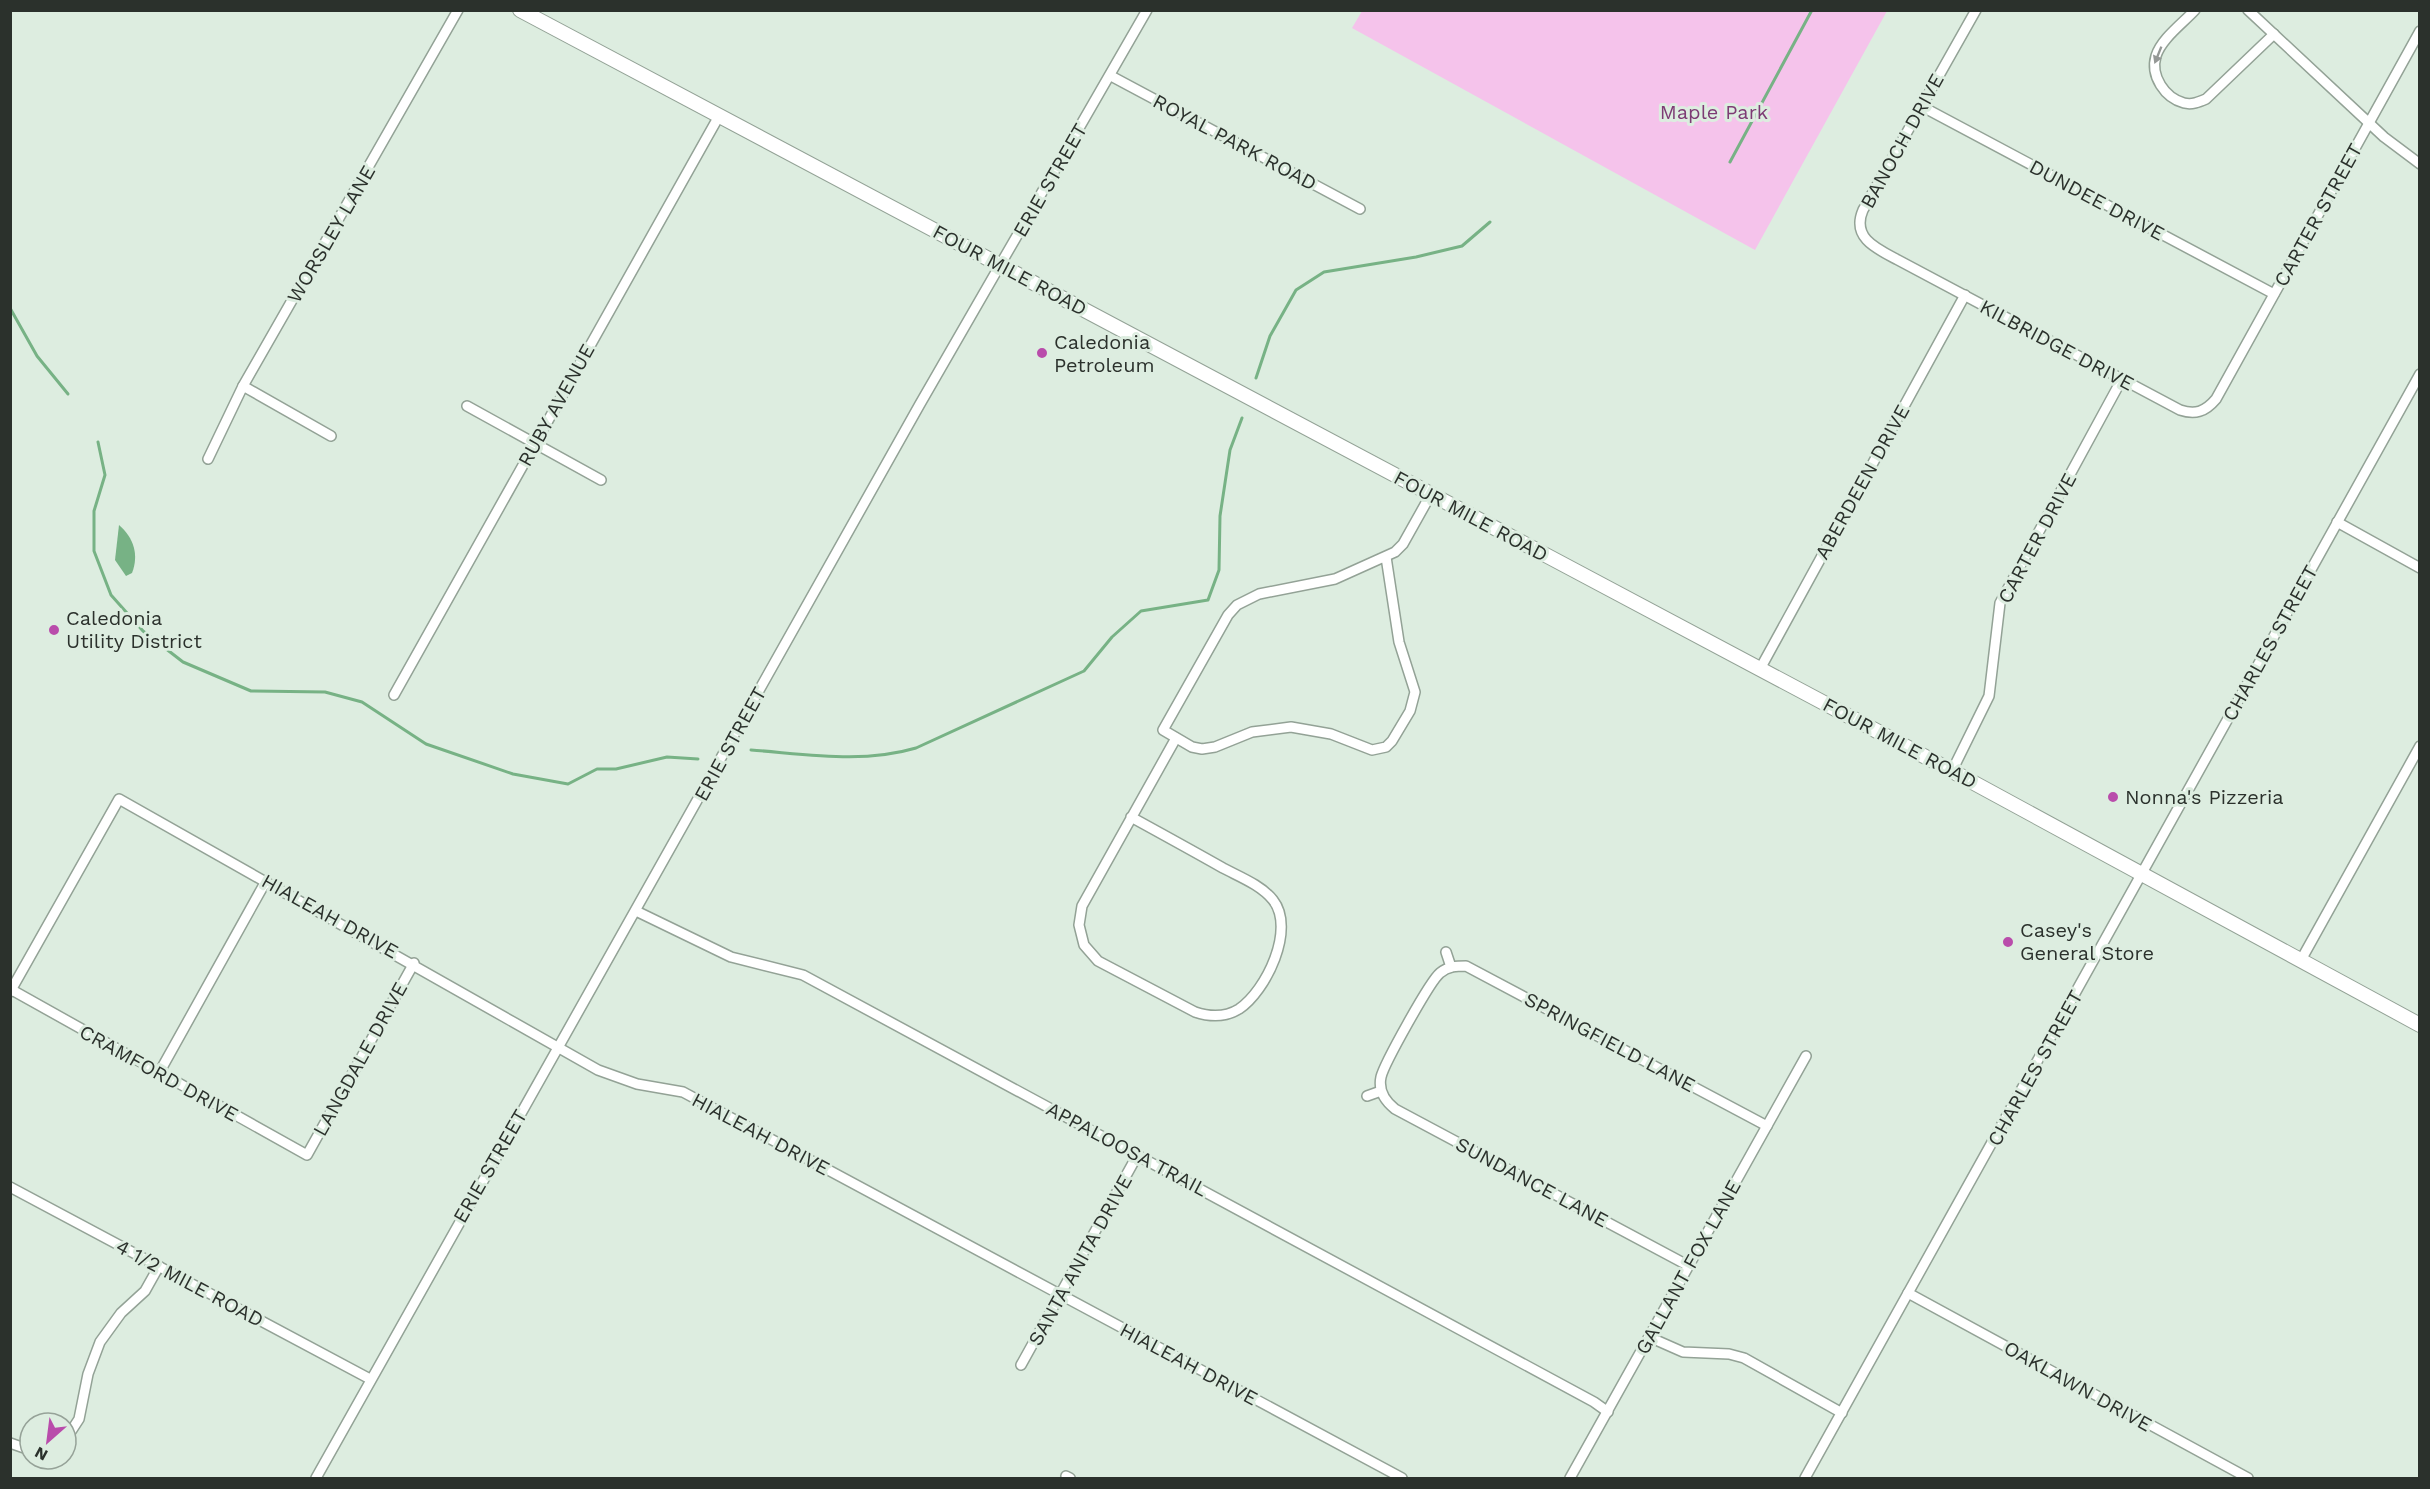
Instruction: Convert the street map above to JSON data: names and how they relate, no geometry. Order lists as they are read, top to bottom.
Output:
{
  "streets": {
    "main road": ["FOUR MILE ROAD"],
    "street": [
      "BANOCH DRIVE",
      "ROYAL PARK ROAD",
      "ERIE STREET",
      "DUNDEE DRIVE",
      "CARTER STREET",
      "WORSLEY LANE",
      "KILBRIDGE DRIVE",
      "RUBY AVENUE",
      "ABERDEEN DRIVE",
      "CARTER DRIVE",
      "CHARLES STREET",
      "HIALEAH DRIVE",
      "SPRINGFIELD LANE",
      "LANGDALE DRIVE",
      "CRAMFORD DRIVE",
      "APPALOOSA TRAIL",
      "SUNDANCE LANE",
      "SANTA ANITA DRIVE",
      "GALLANT FOX LANE",
      "4 1/2 MILE ROAD",
      "OAKLAWN DRIVE"
    ]
  },
  "crossings": [
    ["BANOCH DRIVE", "DUNDEE DRIVE"],
    ["BANOCH DRIVE", "KILBRIDGE DRIVE"],
    ["ROYAL PARK ROAD", "ERIE STREET"],
    ["ERIE STREET", "FOUR MILE ROAD"],
    ["ERIE STREET", "HIALEAH DRIVE"],
    ["ERIE STREET", "APPALOOSA TRAIL"],
    ["ERIE STREET", "4 1/2 MILE ROAD"],
    ["DUNDEE DRIVE", "CARTER STREET"],
    ["CARTER STREET", "KILBRIDGE DRIVE"],
    ["FOUR MILE ROAD", "RUBY AVENUE"],
    ["FOUR MILE ROAD", "ABERDEEN DRIVE"],
    ["FOUR MILE ROAD", "CARTER DRIVE"],
    ["FOUR MILE ROAD", "CHARLES STREET"],
    ["KILBRIDGE DRIVE", "ABERDEEN DRIVE"],
    ["KILBRIDGE DRIVE", "CARTER DRIVE"],
    ["CHARLES STREET", "OAKLAWN DRIVE"],
    ["HIALEAH DRIVE", "LANGDALE DRIVE"],
    ["HIALEAH DRIVE", "CRAMFORD DRIVE"],
    ["HIALEAH DRIVE", "SANTA ANITA DRIVE"],
    ["SPRINGFIELD LANE", "GALLANT FOX LANE"],
    ["LANGDALE DRIVE", "CRAMFORD DRIVE"],
    ["APPALOOSA TRAIL", "SANTA ANITA DRIVE"],
    ["APPALOOSA TRAIL", "GALLANT FOX LANE"],
    ["SUNDANCE LANE", "GALLANT FOX LANE"]
  ],
  "parks": ["Maple Park"],
  "places": [
    "Caledonia Petroleum",
    "Caledonia Utility District",
    "Nonna's Pizzeria",
    "Casey's General Store"
  ],
  "north": "bottom left"
}
